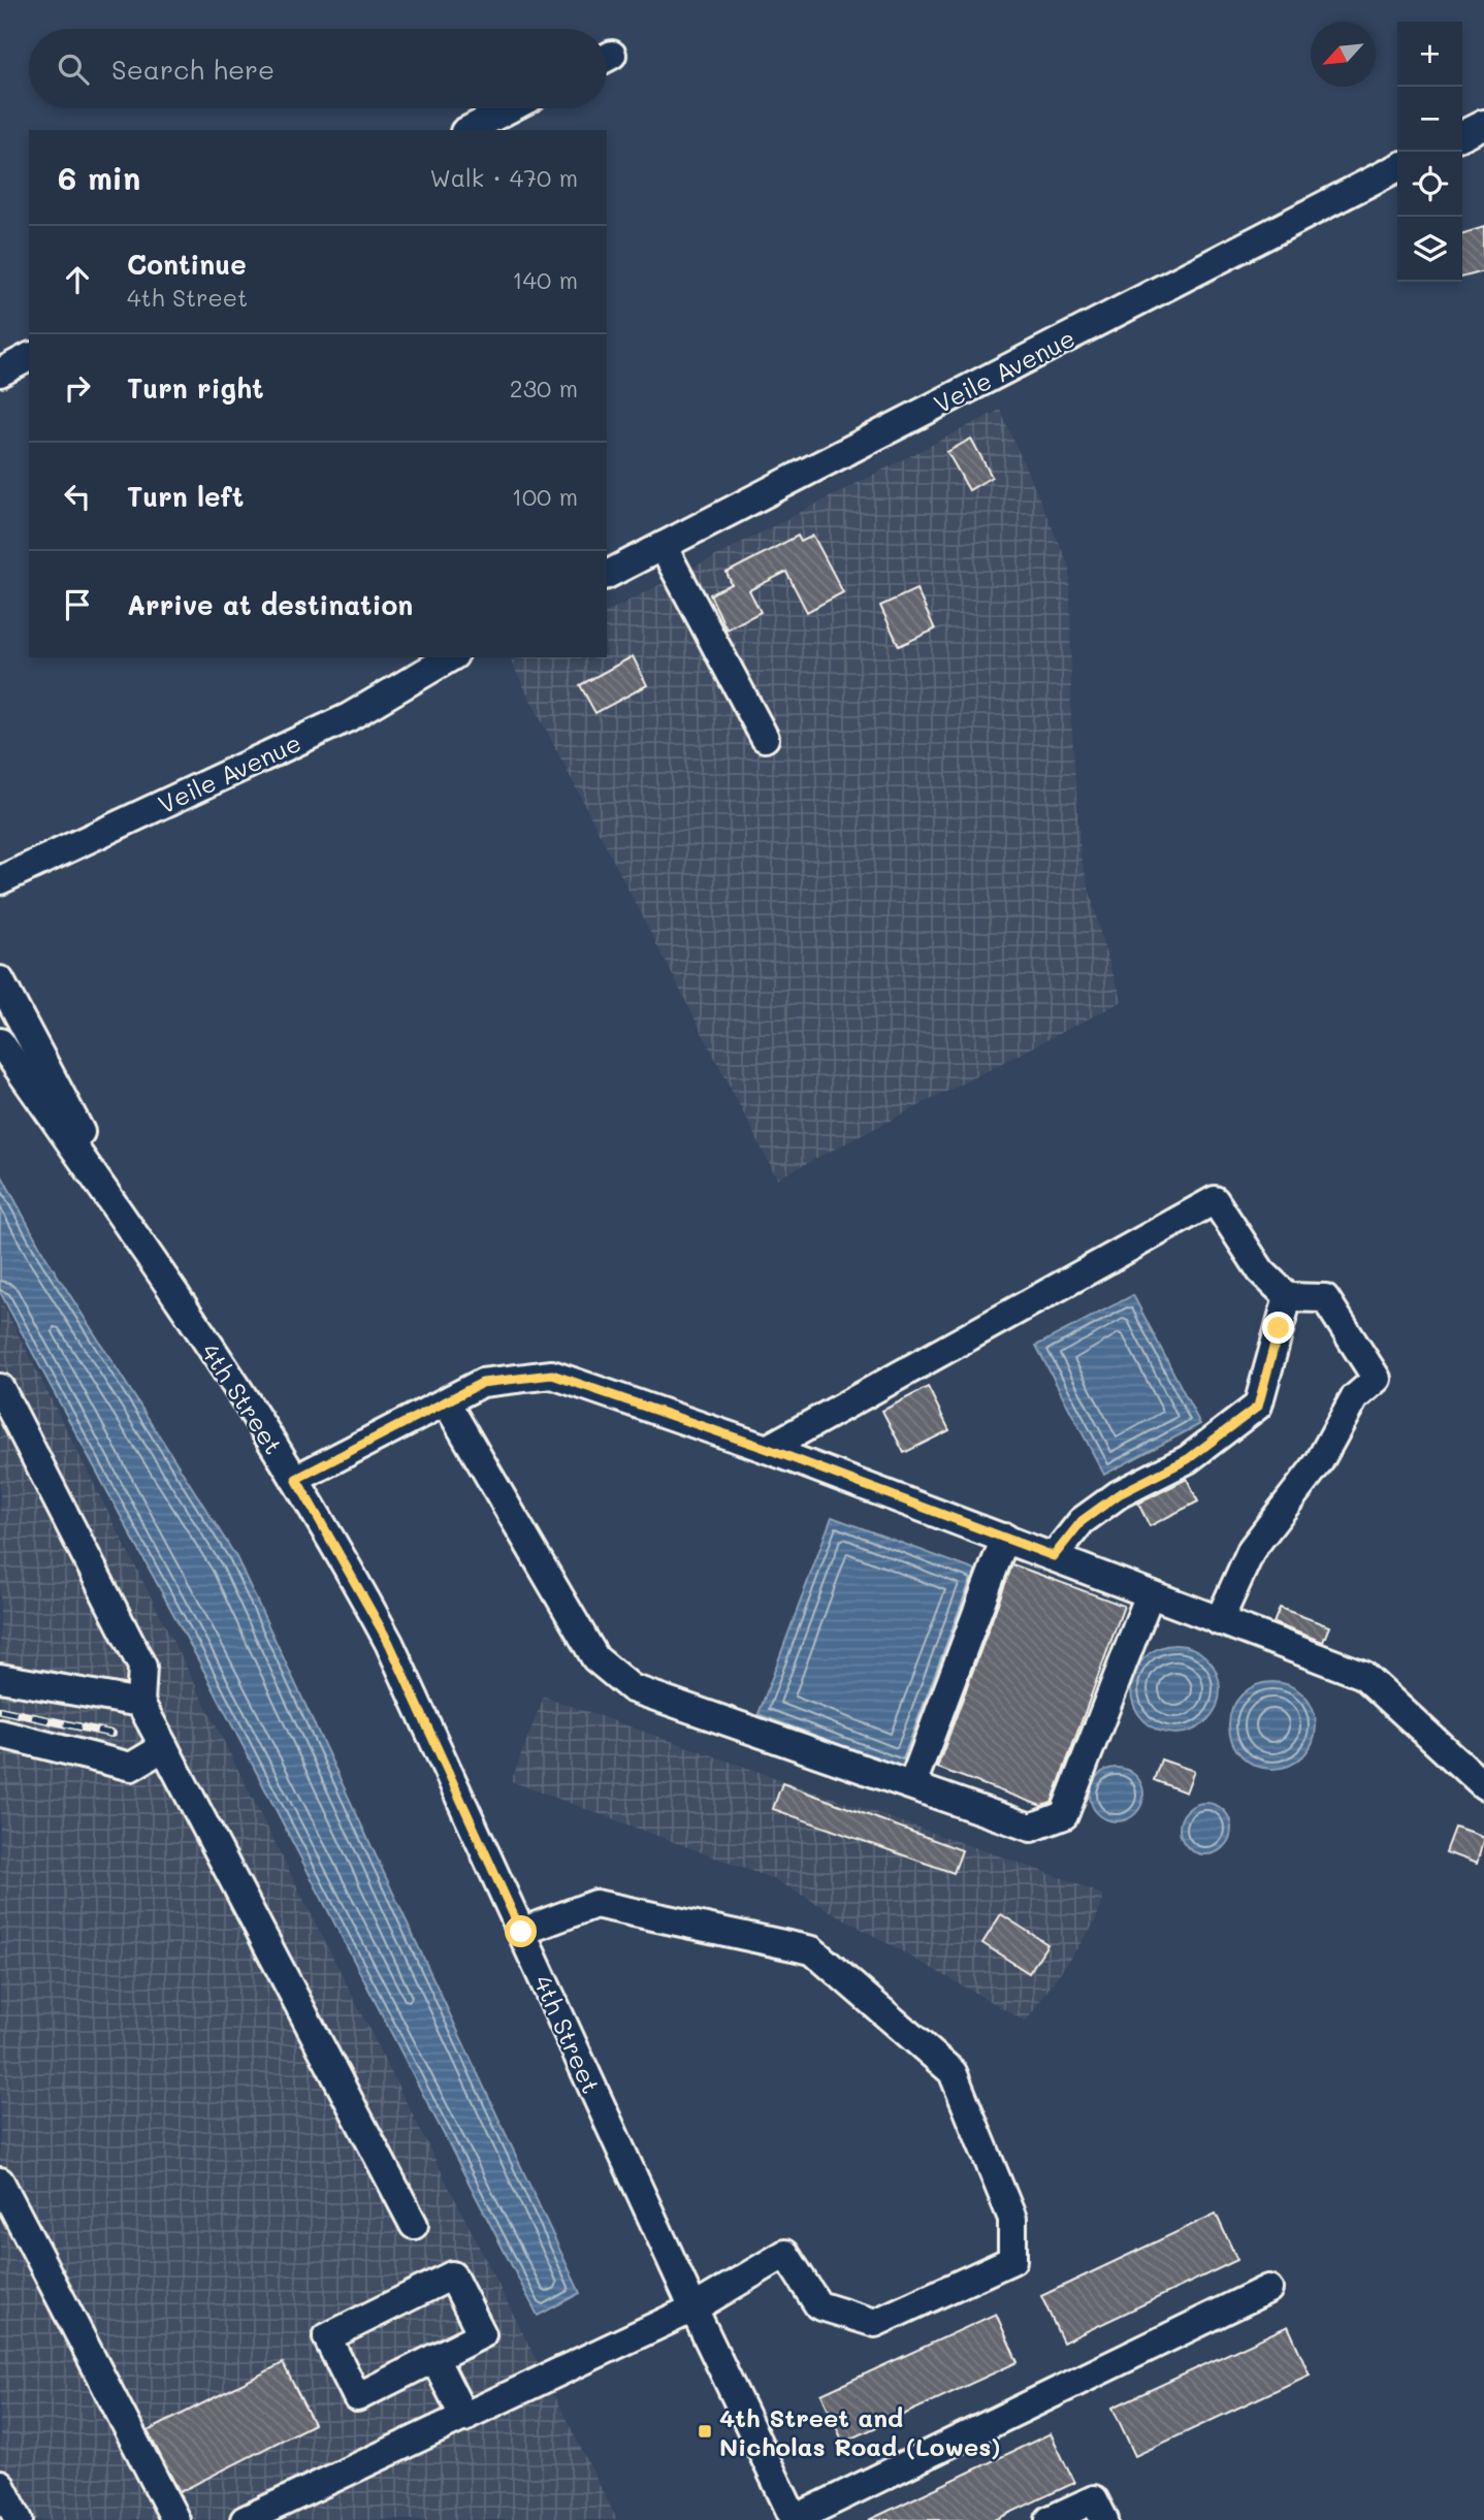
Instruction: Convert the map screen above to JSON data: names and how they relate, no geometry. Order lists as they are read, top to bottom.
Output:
{
  "streets": {
    "street": ["Veile Avenue", "4th Street"]
  },
  "places": {
    "transit": ["4th Street and Nicholas Road (Lowes)"]
  },
  "north": "bottom left",
  "page": {
    "map_buttons": ["+", "−"],
    "search": "Search here",
    "heading": ["6 min", "Walk · 470 m"],
    "list": [
      ["Continue", "4th Street", "140 m"],
      ["Turn right", "230 m"],
      ["Turn left", "100 m"],
      "Arrive at destination"
    ]
  }
}
